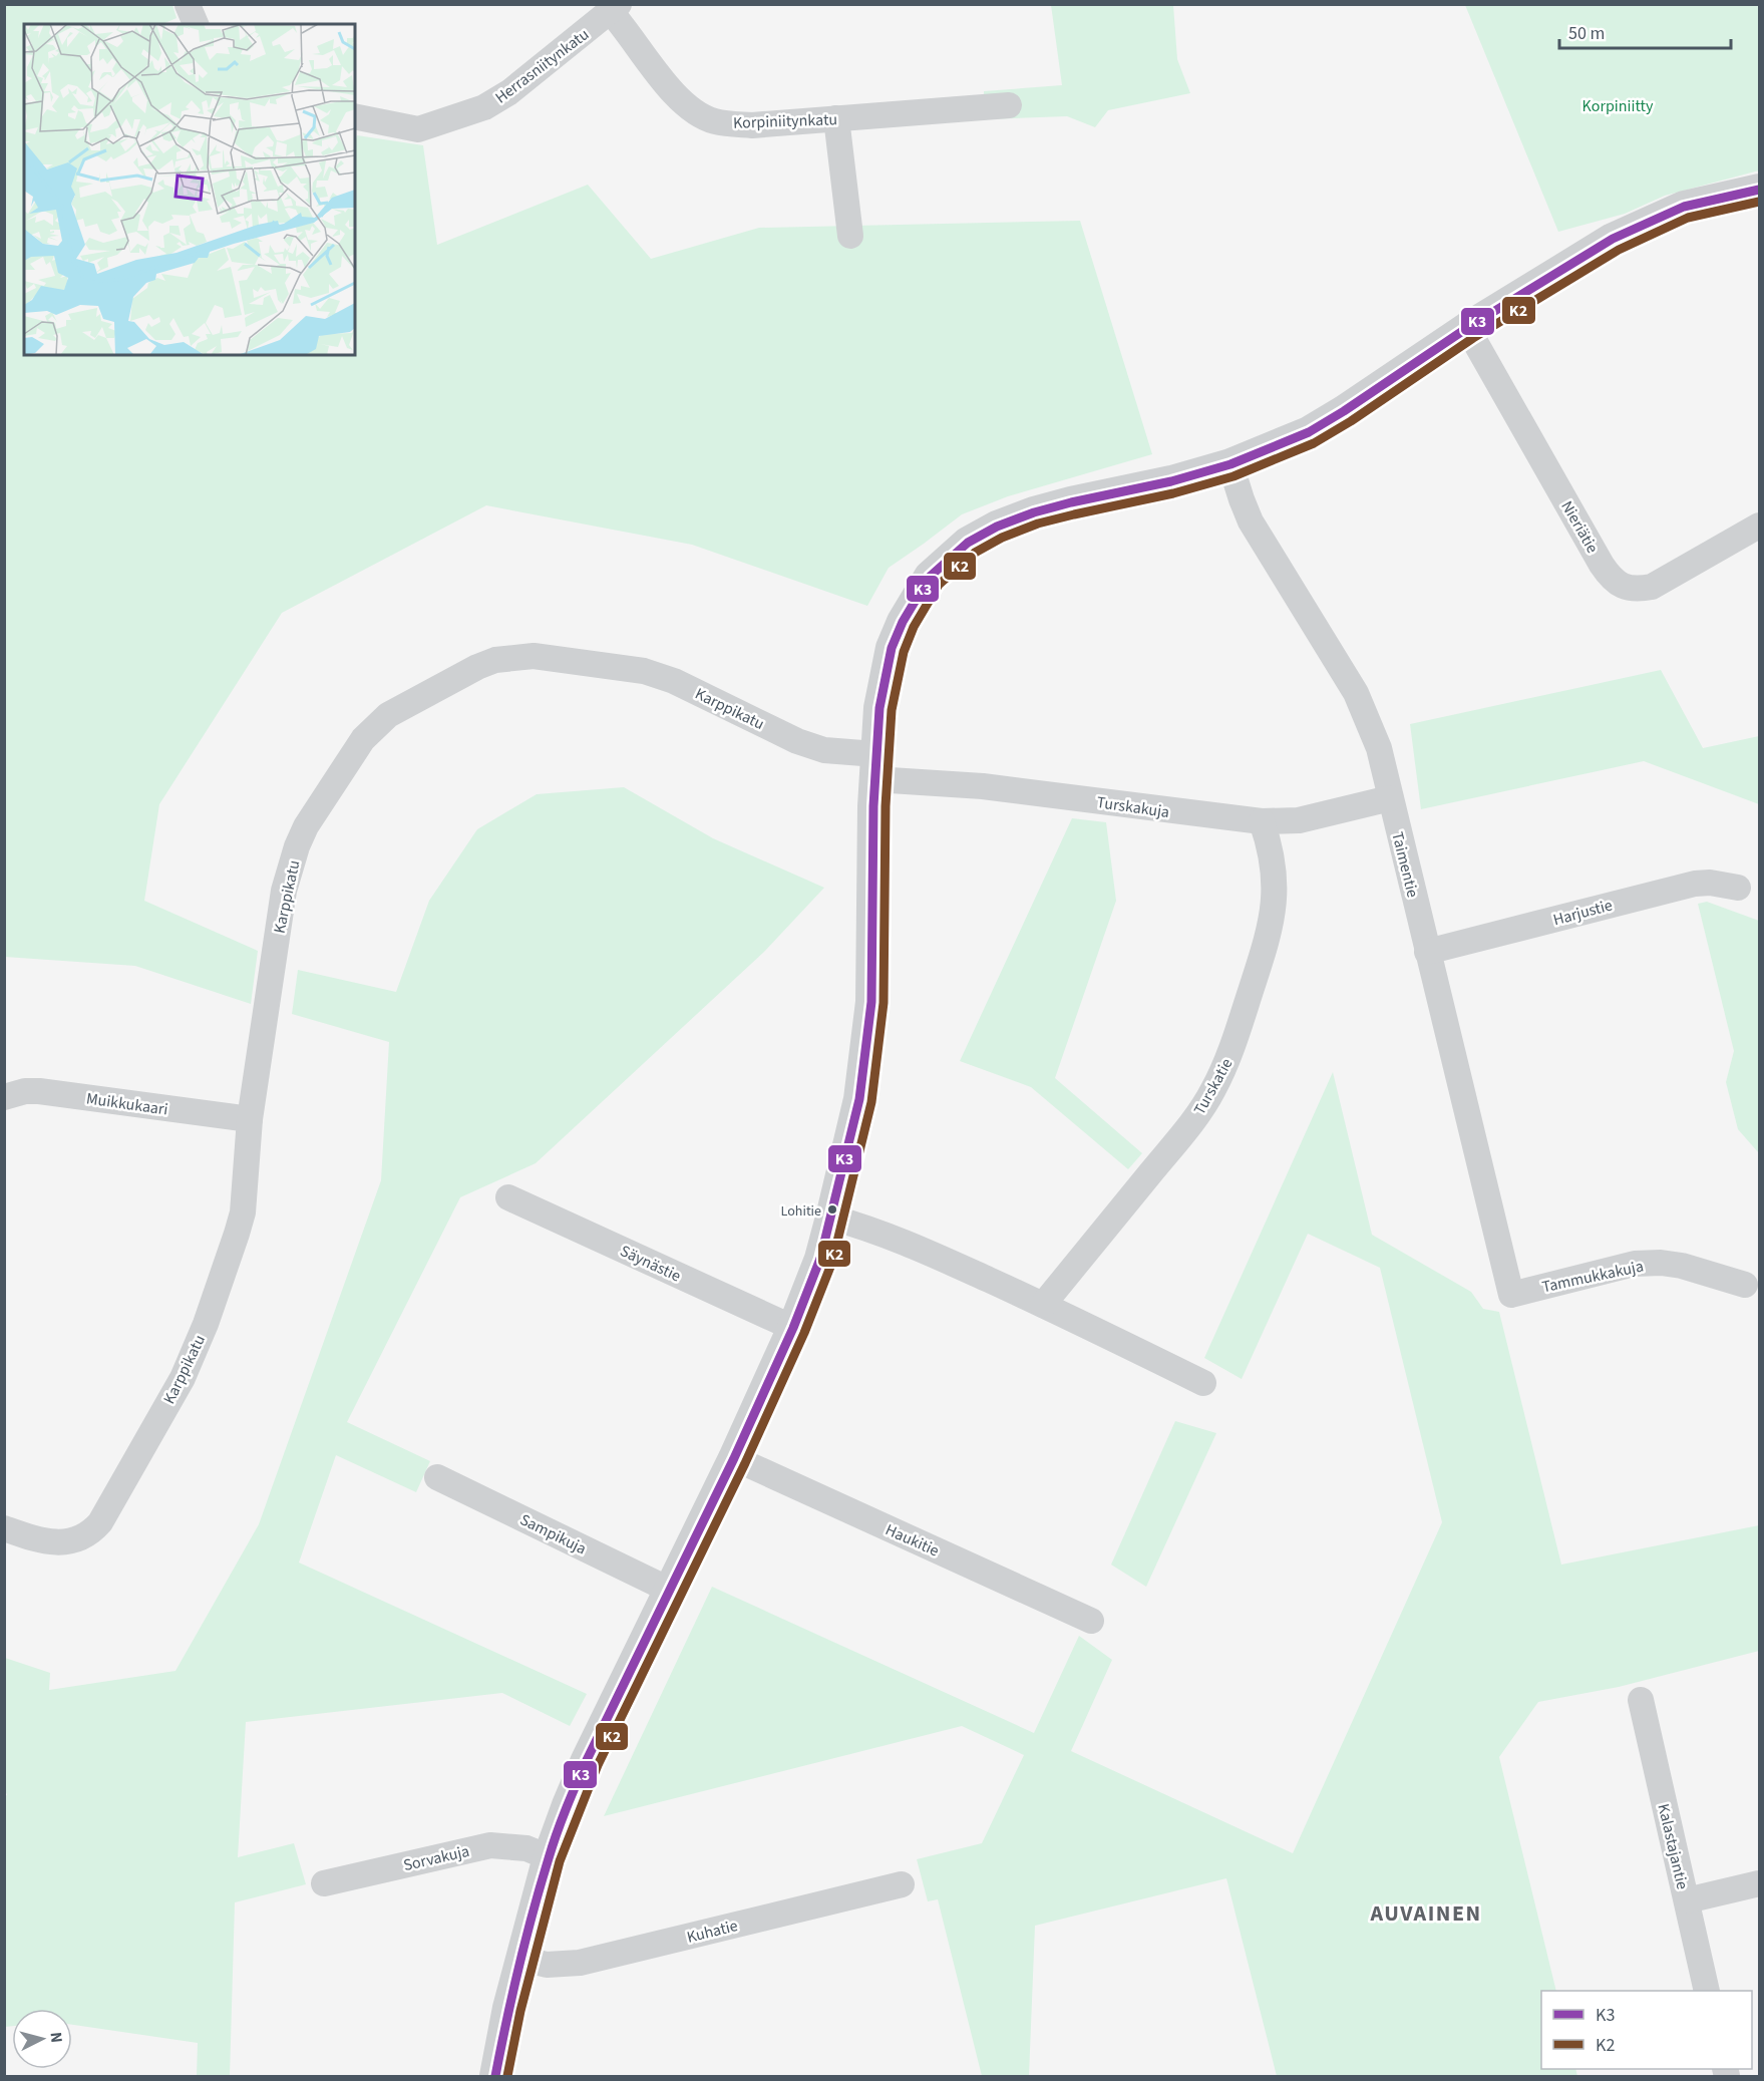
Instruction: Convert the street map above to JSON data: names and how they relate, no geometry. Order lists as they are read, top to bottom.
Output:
{
  "streets": {
    "street": [
      "Herrasniitynkatu",
      "Korpiniitynkatu",
      "Nieriätie",
      "Karppikatu",
      "Turskakuja",
      "Taimentie",
      "Harjustie",
      "Turskatie",
      "Muikkukaari",
      "Säynästie",
      "Tammukkakuja",
      "Sampikuja",
      "Haukitie",
      "Kalastajantie",
      "Sorvakuja",
      "Kuhatie"
    ]
  },
  "crossings": [
    ["Herrasniitynkatu", "Korpiniitynkatu"],
    ["Karppikatu", "Turskakuja"],
    ["Karppikatu", "Muikkukaari"],
    ["Turskakuja", "Taimentie"],
    ["Turskakuja", "Turskatie"],
    ["Taimentie", "Harjustie"],
    ["Taimentie", "Tammukkakuja"]
  ],
  "districts": ["AUVAINEN"],
  "parks": ["Korpiniitty"],
  "places": ["Lohitie"],
  "lines": ["transit line K3", "transit line K2"],
  "legend": ["K3", "K2"],
  "scale_bar": "50 m",
  "north": "right"
}
